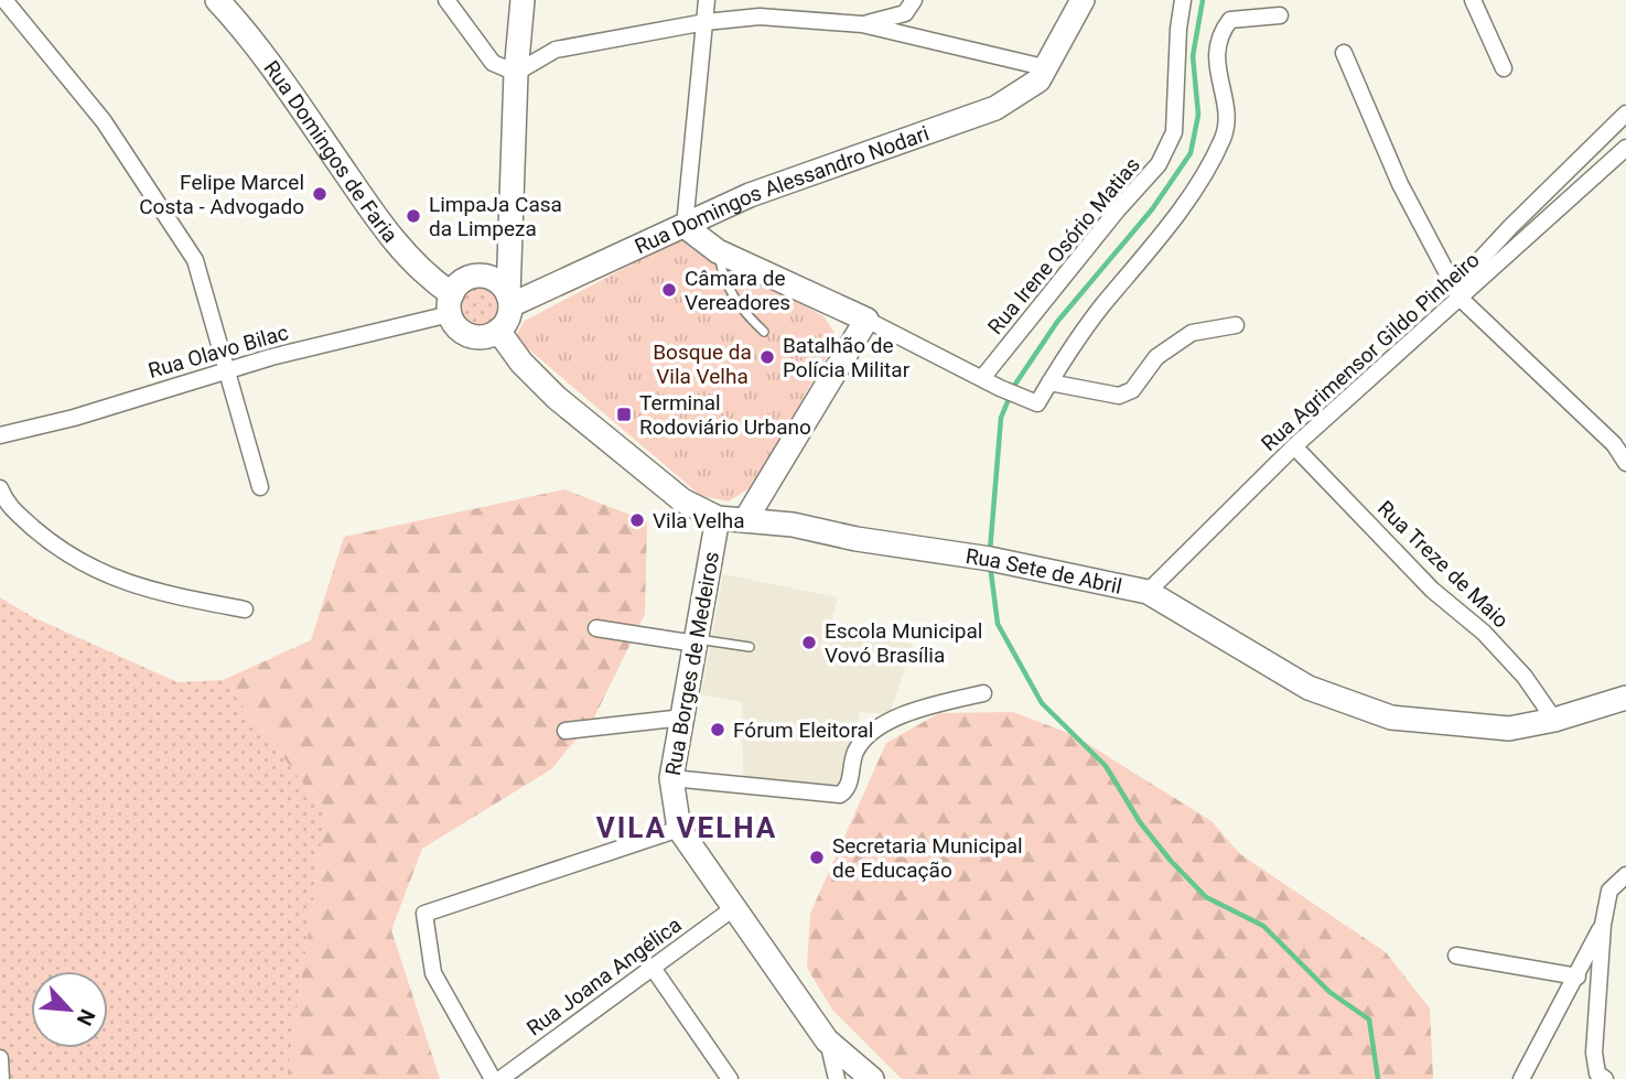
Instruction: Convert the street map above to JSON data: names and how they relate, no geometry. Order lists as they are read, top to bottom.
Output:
{
  "streets": {
    "street": [
      "Rua Domingos de Faria",
      "Rua Domingos Alessandro Nodari",
      "Rua Irene Osório Matias",
      "Rua Olavo Bilac",
      "Rua Agrimensor Gildo Pinheiro",
      "Rua Treze de Maio",
      "Rua Sete de Abril",
      "Rua Borges de Medeiros",
      "Rua Joana Angélica"
    ]
  },
  "crossings": [
    ["Rua Domingos de Faria", "Rua Domingos Alessandro Nodari"],
    ["Rua Domingos de Faria", "Rua Olavo Bilac"],
    ["Rua Domingos de Faria", "Rua Sete de Abril"],
    ["Rua Domingos Alessandro Nodari", "Rua Olavo Bilac"],
    ["Rua Domingos Alessandro Nodari", "Rua Sete de Abril"],
    ["Rua Olavo Bilac", "Rua Sete de Abril"],
    ["Rua Agrimensor Gildo Pinheiro", "Rua Treze de Maio"],
    ["Rua Agrimensor Gildo Pinheiro", "Rua Sete de Abril"],
    ["Rua Treze de Maio", "Rua Sete de Abril"],
    ["Rua Sete de Abril", "Rua Borges de Medeiros"],
    ["Rua Borges de Medeiros", "Rua Joana Angélica"]
  ],
  "districts": ["VILA VELHA"],
  "parks": ["Bosque da Vila Velha"],
  "places": {
    "other": [
      "Felipe Marcel Costa - Advogado",
      "LimpaJa Casa da Limpeza",
      "Câmara de Vereadores",
      "Batalhão de Polícia Militar",
      "Vila Velha",
      "Escola Municipal Vovó Brasília",
      "Fórum Eleitoral",
      "Secretaria Municipal de Educação"
    ],
    "transit": ["Terminal Rodoviário Urbano"]
  },
  "north": "bottom right"
}
